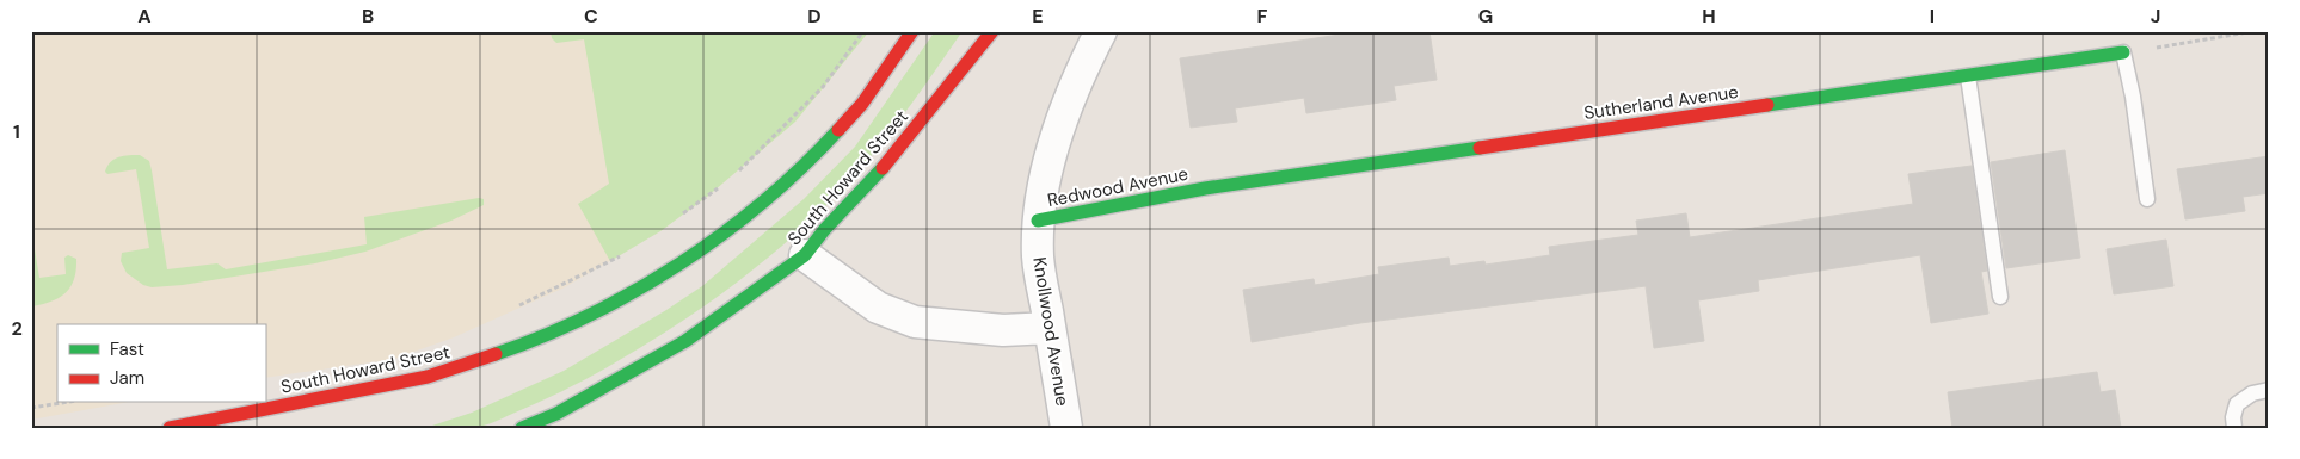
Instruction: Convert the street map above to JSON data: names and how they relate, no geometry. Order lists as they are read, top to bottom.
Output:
{
  "streets": {
    "street": [
      "Sutherland Avenue",
      "South Howard Street",
      "Redwood Avenue",
      "Knollwood Avenue"
    ]
  },
  "crossings": [
    ["Sutherland Avenue", "Redwood Avenue"],
    ["Redwood Avenue", "Knollwood Avenue"]
  ],
  "legend": ["Fast", "Jam"],
  "grid": {
    "columns": [
      "A",
      "B",
      "C",
      "D",
      "E",
      "F",
      "G",
      "H",
      "I",
      "J"
    ],
    "rows": ["1", "2"]
  }
}
